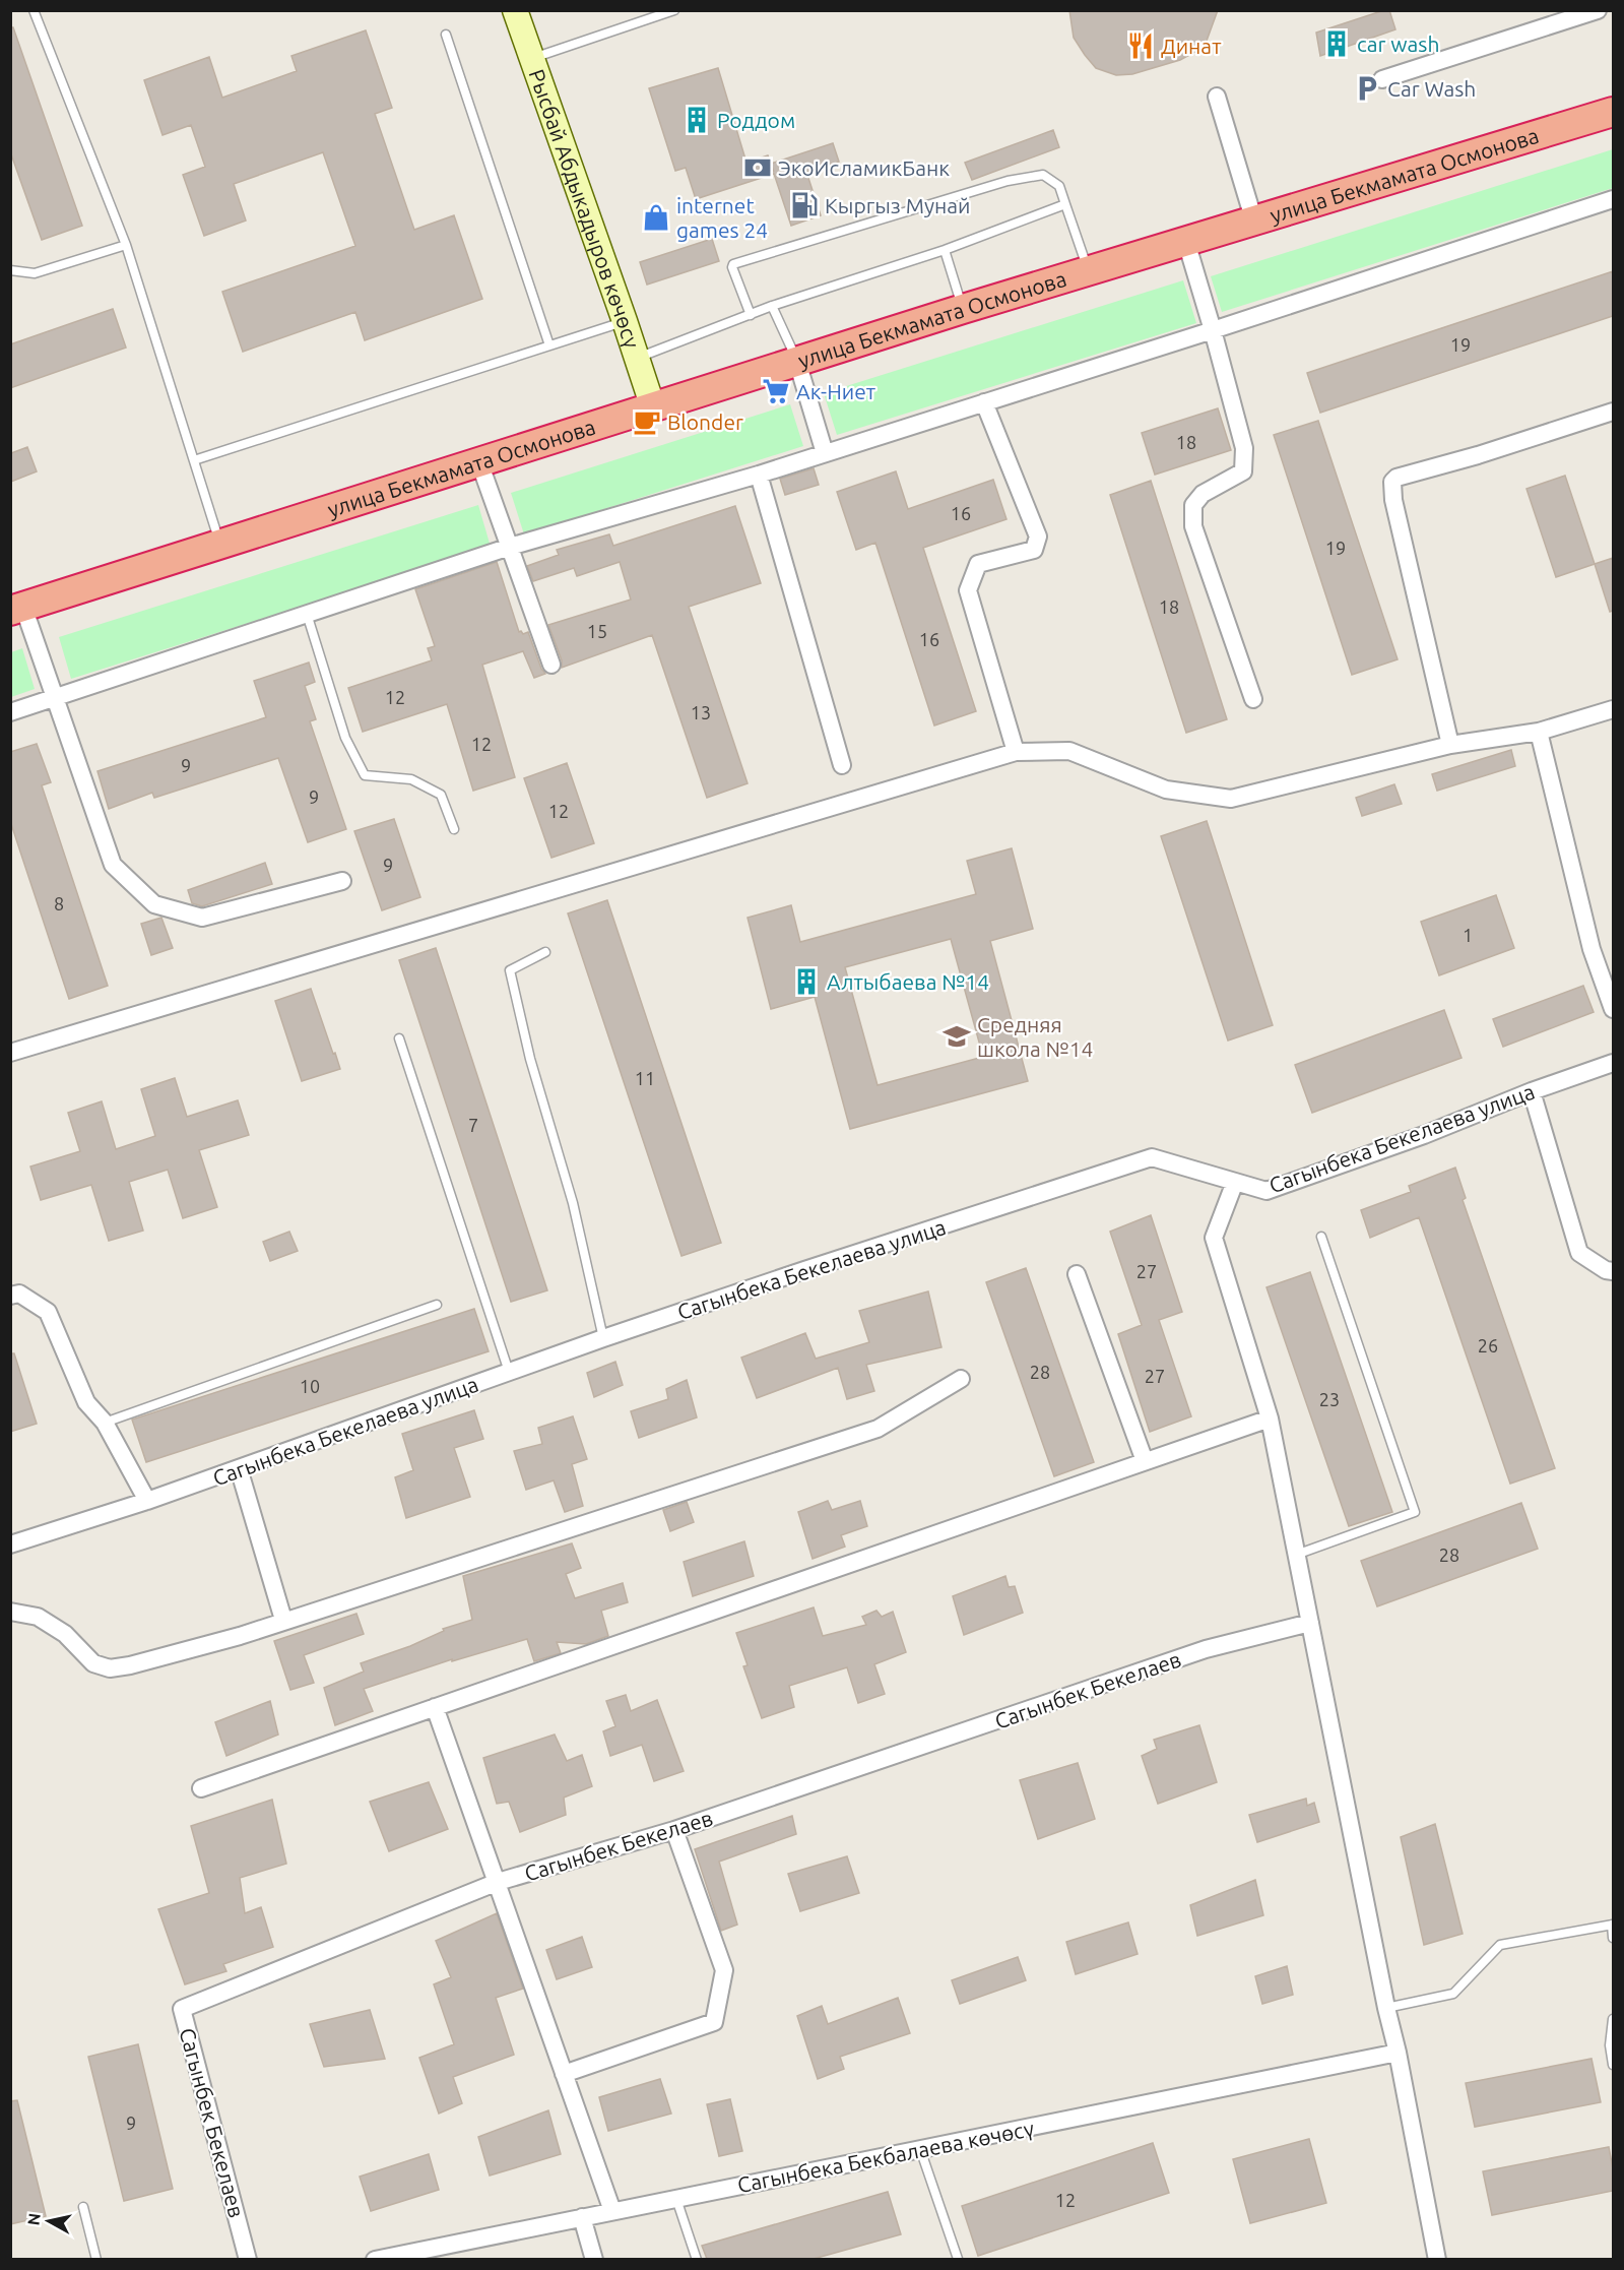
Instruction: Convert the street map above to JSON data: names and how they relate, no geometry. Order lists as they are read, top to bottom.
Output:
{
  "streets": {
    "highway": ["улица Бекмамата Осмонова"],
    "main road": ["Рысбай Абдыкадыров көчөсү"],
    "street": ["Сагынбека Бекелаева улица", "Сагынбек Бекелаев", "Сагынбека Бекбалаева көчөсү"]
  },
  "crossings": [
    ["улица Бекмамата Осмонова", "Рысбай Абдыкадыров көчөсү"]
  ],
  "places": {
    "building": ["car wash", "Роддом", "Алтыбаева №14"],
    "restaurant": ["Динат"],
    "parking": ["Car Wash"],
    "bank": ["ЭкоИсламикБанк"],
    "fuel station": ["Кыргыз Мунай"],
    "shop": ["internet games 24"],
    "supermarket": ["Ак-Ниет"],
    "cafe": ["Blonder"],
    "school or university": ["Средняя школа №14"]
  },
  "house_numbers": [
    "19",
    "18",
    "16",
    "19",
    "18",
    "15",
    "16",
    "12",
    "13",
    "12",
    "9",
    "9",
    "12",
    "9",
    "8",
    "1",
    "11",
    "7",
    "27",
    "26",
    "28",
    "27",
    "10",
    "23",
    "28",
    "9",
    "12"
  ],
  "north": "left"
}
